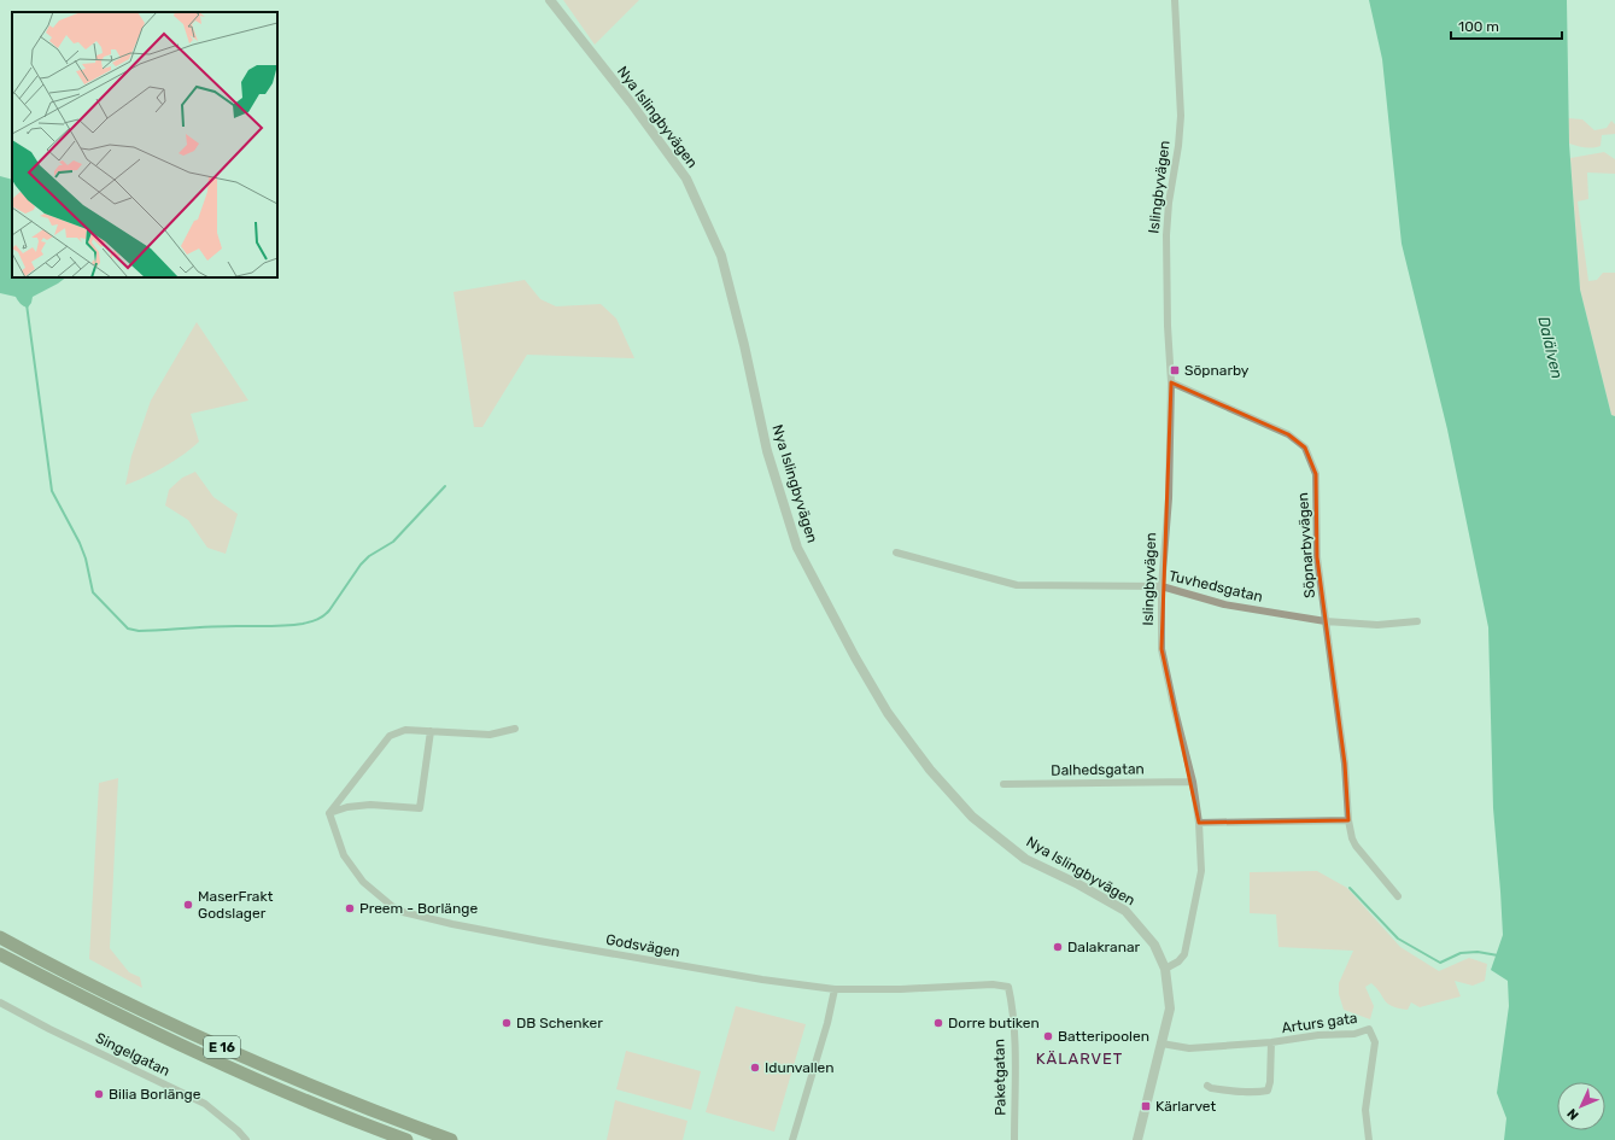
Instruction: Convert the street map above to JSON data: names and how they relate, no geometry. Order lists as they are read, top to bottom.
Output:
{
  "streets": {
    "highway": ["E 16"],
    "street": [
      "Nya Islingbyvägen",
      "Islingbyvägen",
      "Söpnarbyvägen",
      "Tuvhedsgatan",
      "Dalhedsgatan",
      "Godsvägen",
      "Arturs gata",
      "Singelgatan",
      "Paketgatan"
    ]
  },
  "crossings": [
    ["Nya Islingbyvägen", "Islingbyvägen"],
    ["Islingbyvägen", "Söpnarbyvägen"],
    ["Islingbyvägen", "Tuvhedsgatan"],
    ["Islingbyvägen", "Dalhedsgatan"],
    ["Söpnarbyvägen", "Tuvhedsgatan"],
    ["Godsvägen", "Paketgatan"]
  ],
  "districts": ["KÄLARVET"],
  "water": ["Dalälven"],
  "places": {
    "transit": ["Söpnarby", "Kärlarvet"],
    "other": [
      "MaserFrakt Godslager",
      "Preem - Borlänge",
      "Dalakranar",
      "DB Schenker",
      "Dorre butiken",
      "Batteripoolen",
      "Idunvallen",
      "Bilia Borlänge"
    ]
  },
  "scale_bar": "100 m",
  "north": "bottom left"
}
